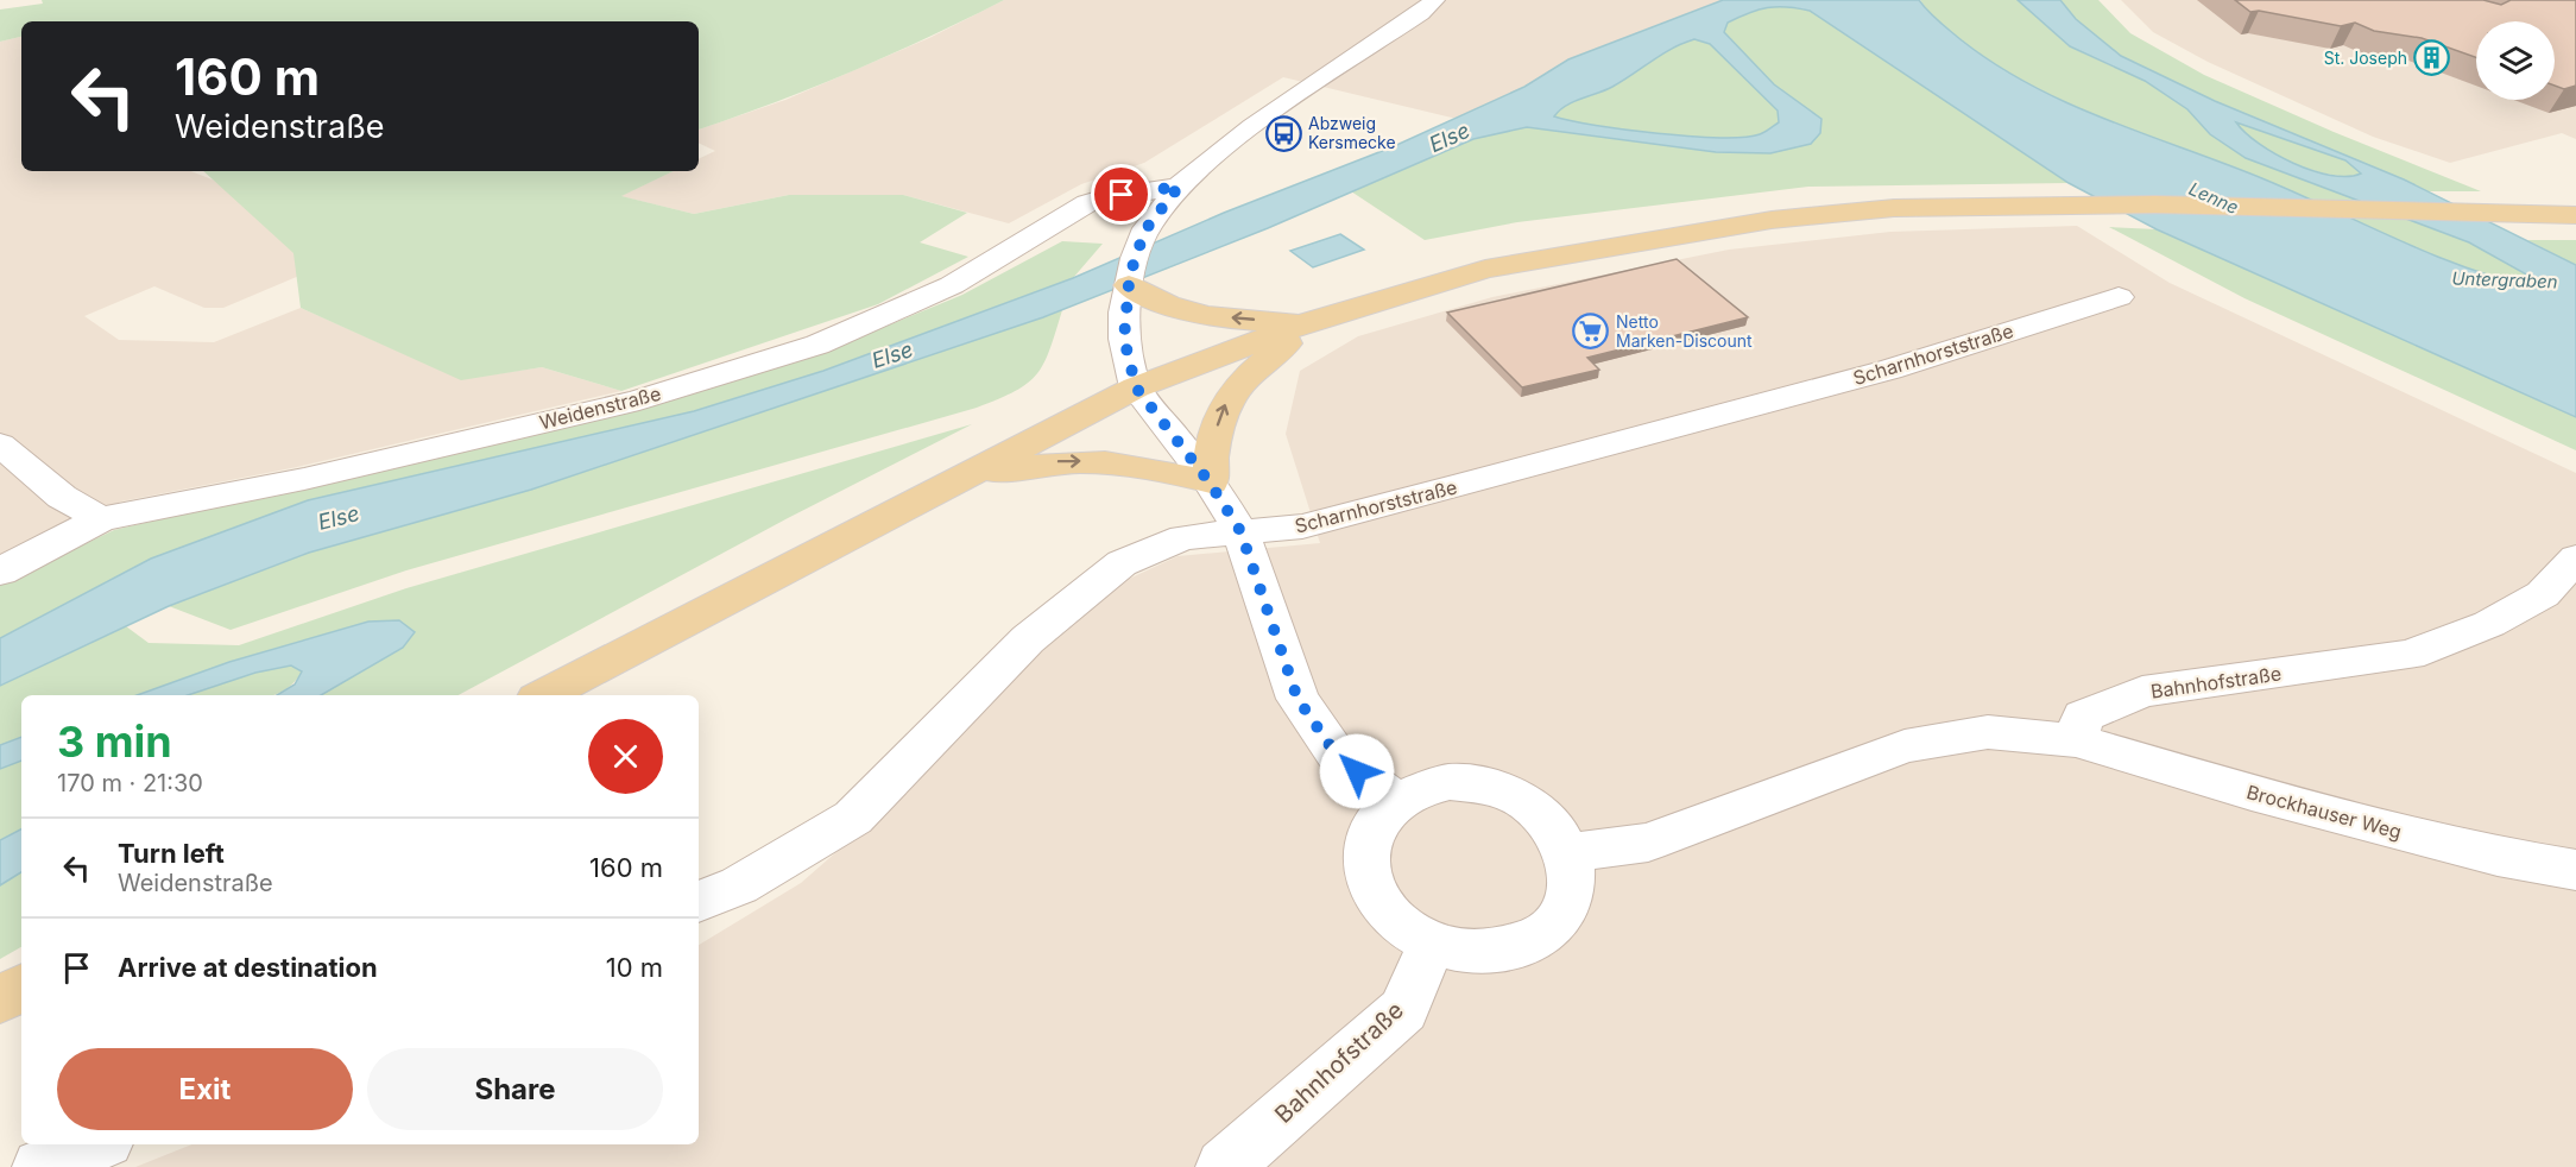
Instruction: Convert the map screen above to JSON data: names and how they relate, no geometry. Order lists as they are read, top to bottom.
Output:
{
  "streets": {
    "street": [
      "Scharnhorststraße",
      "Weidenstraße",
      "Bahnhofstraße",
      "Brockhauser Weg"
    ]
  },
  "crossings": [
    ["Bahnhofstraße", "Brockhauser Weg"]
  ],
  "water": ["Else", "Lenne", "Untergraben"],
  "places": {
    "building": ["St. Joseph"],
    "bus stop": ["Abzweig Kersmecke"],
    "supermarket": ["Netto Marken-Discount"]
  },
  "page": {
    "turn": ["160 m", "Weidenstraße"],
    "heading": ["3 min", "170 m · 21:30"],
    "list": [
      {
        "name": "Turn left",
        "note": "Weidenstraße",
        "value": "160 m"
      },
      {
        "name": "Arrive at destination",
        "value": "10 m"
      }
    ],
    "buttons": ["Exit", "Share"]
  }
}
